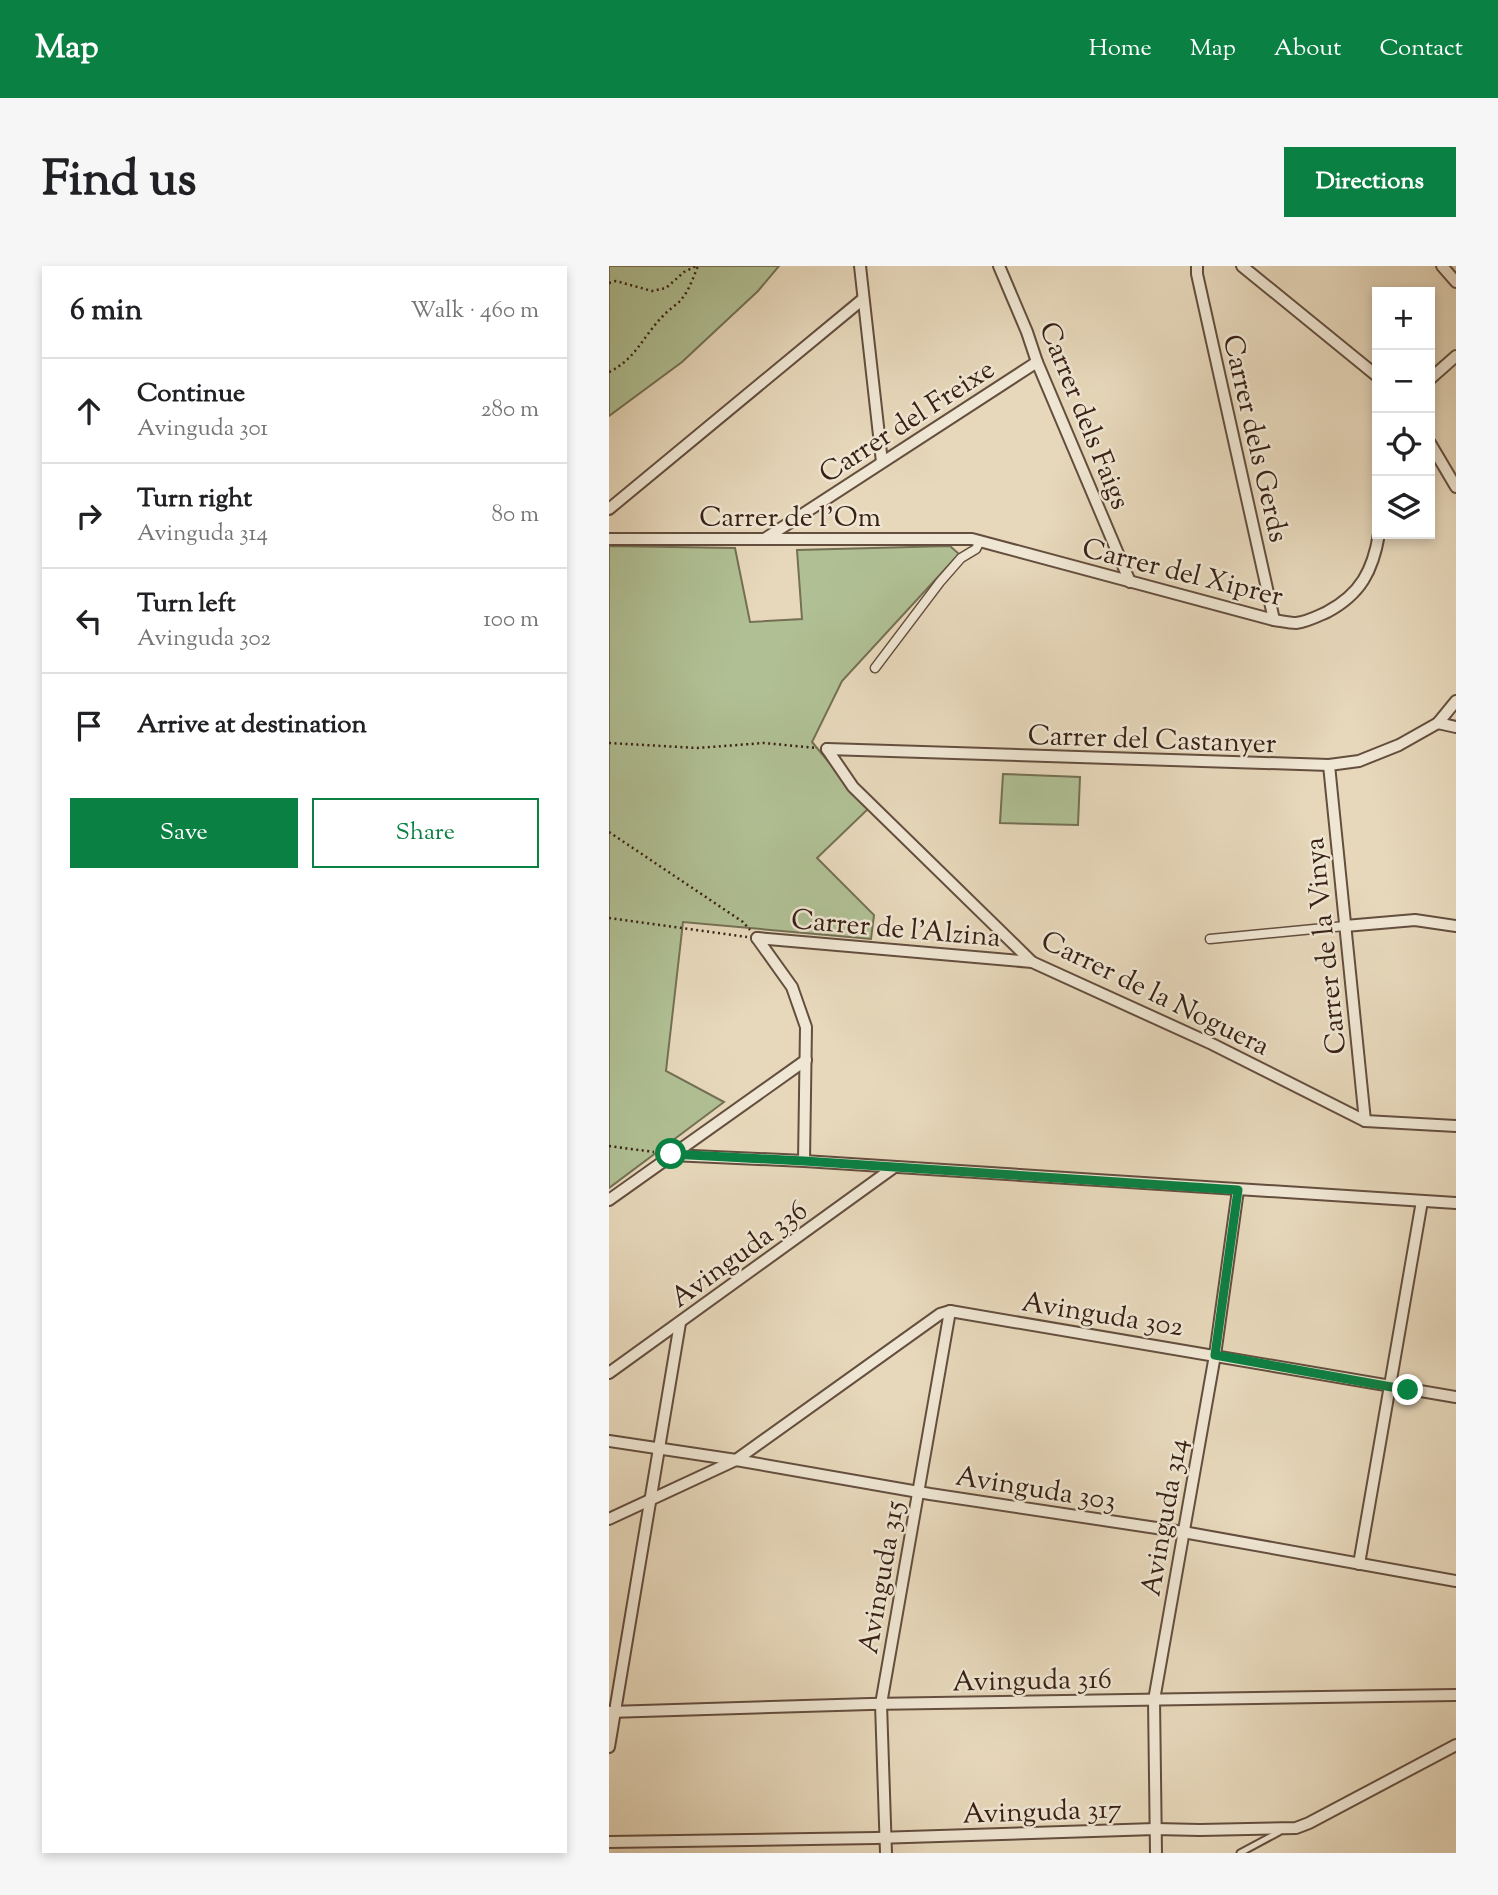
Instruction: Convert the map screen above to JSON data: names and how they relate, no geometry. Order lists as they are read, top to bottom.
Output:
{
  "streets": {
    "street": [
      "Carrer dels Faigs",
      "Carrer del Freixe",
      "Carrer dels Gerds",
      "Carrer de l'Om",
      "Carrer del Xiprer",
      "Carrer del Castanyer",
      "Carrer de l'Alzina",
      "Carrer de la Vinya",
      "Carrer de la Noguera",
      "Avinguda 336",
      "Avinguda 302",
      "Avinguda 303",
      "Avinguda 314",
      "Avinguda 315",
      "Avinguda 316",
      "Avinguda 317"
    ]
  },
  "crossings": [
    ["Carrer dels Faigs", "Carrer del Freixe"],
    ["Carrer dels Faigs", "Carrer del Xiprer"],
    ["Carrer del Freixe", "Carrer de l'Om"],
    ["Carrer dels Gerds", "Carrer del Xiprer"],
    ["Carrer de l'Om", "Carrer del Xiprer"],
    ["Carrer del Castanyer", "Carrer de la Vinya"],
    ["Carrer del Castanyer", "Carrer de la Noguera"],
    ["Carrer de l'Alzina", "Carrer de la Noguera"],
    ["Carrer de la Vinya", "Carrer de la Noguera"],
    ["Avinguda 302", "Avinguda 314"],
    ["Avinguda 302", "Avinguda 315"],
    ["Avinguda 303", "Avinguda 314"],
    ["Avinguda 303", "Avinguda 315"],
    ["Avinguda 314", "Avinguda 316"],
    ["Avinguda 314", "Avinguda 317"],
    ["Avinguda 315", "Avinguda 316"],
    ["Avinguda 315", "Avinguda 317"]
  ],
  "page": {
    "header": "Map",
    "nav": [
      "Home",
      "Map",
      "About",
      "Contact"
    ],
    "title": "Find us",
    "buttons": [
      "Directions",
      ["Save", "Share"]
    ],
    "heading": ["6 min", "Walk · 460 m"],
    "map_buttons": ["+", "−"],
    "list": [
      ["Continue", "Avinguda 301", "280 m"],
      ["Turn right", "Avinguda 314", "80 m"],
      ["Turn left", "Avinguda 302", "100 m"],
      "Arrive at destination"
    ]
  }
}
